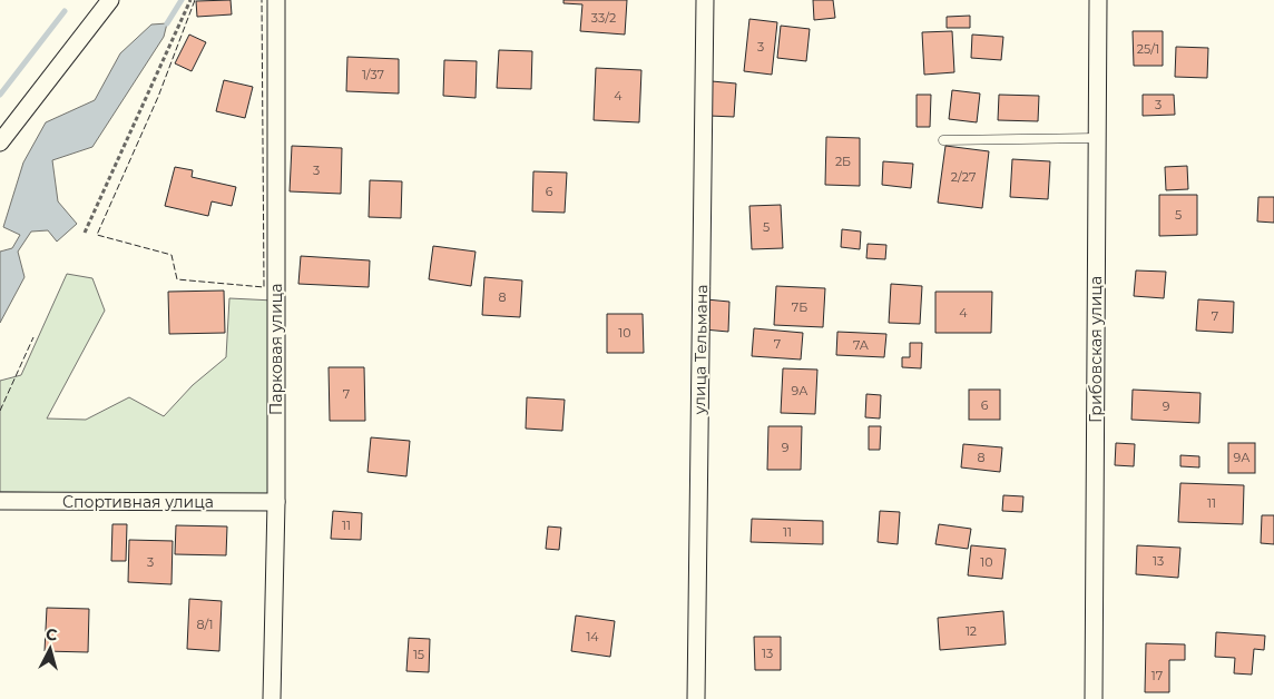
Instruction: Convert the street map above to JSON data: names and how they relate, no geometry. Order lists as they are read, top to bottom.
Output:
{
  "streets": {
    "street": [
      "Парковая улица",
      "улица Тельмана",
      "Грибовская улица",
      "Спортивная улица"
    ]
  },
  "crossings": [
    ["Парковая улица", "Спортивная улица"]
  ],
  "house_numbers": [
    "33/2",
    "3",
    "25/1",
    "1/37",
    "4",
    "3",
    "2Б",
    "3",
    "2/27",
    "6",
    "5",
    "5",
    "8",
    "7Б",
    "4",
    "7",
    "10",
    "7",
    "7А",
    "9А",
    "7",
    "6",
    "9",
    "9",
    "8",
    "9А",
    "11",
    "11",
    "11",
    "13",
    "3",
    "10",
    "8/1",
    "12",
    "14",
    "13",
    "15",
    "17"
  ],
  "north": "top"
}
